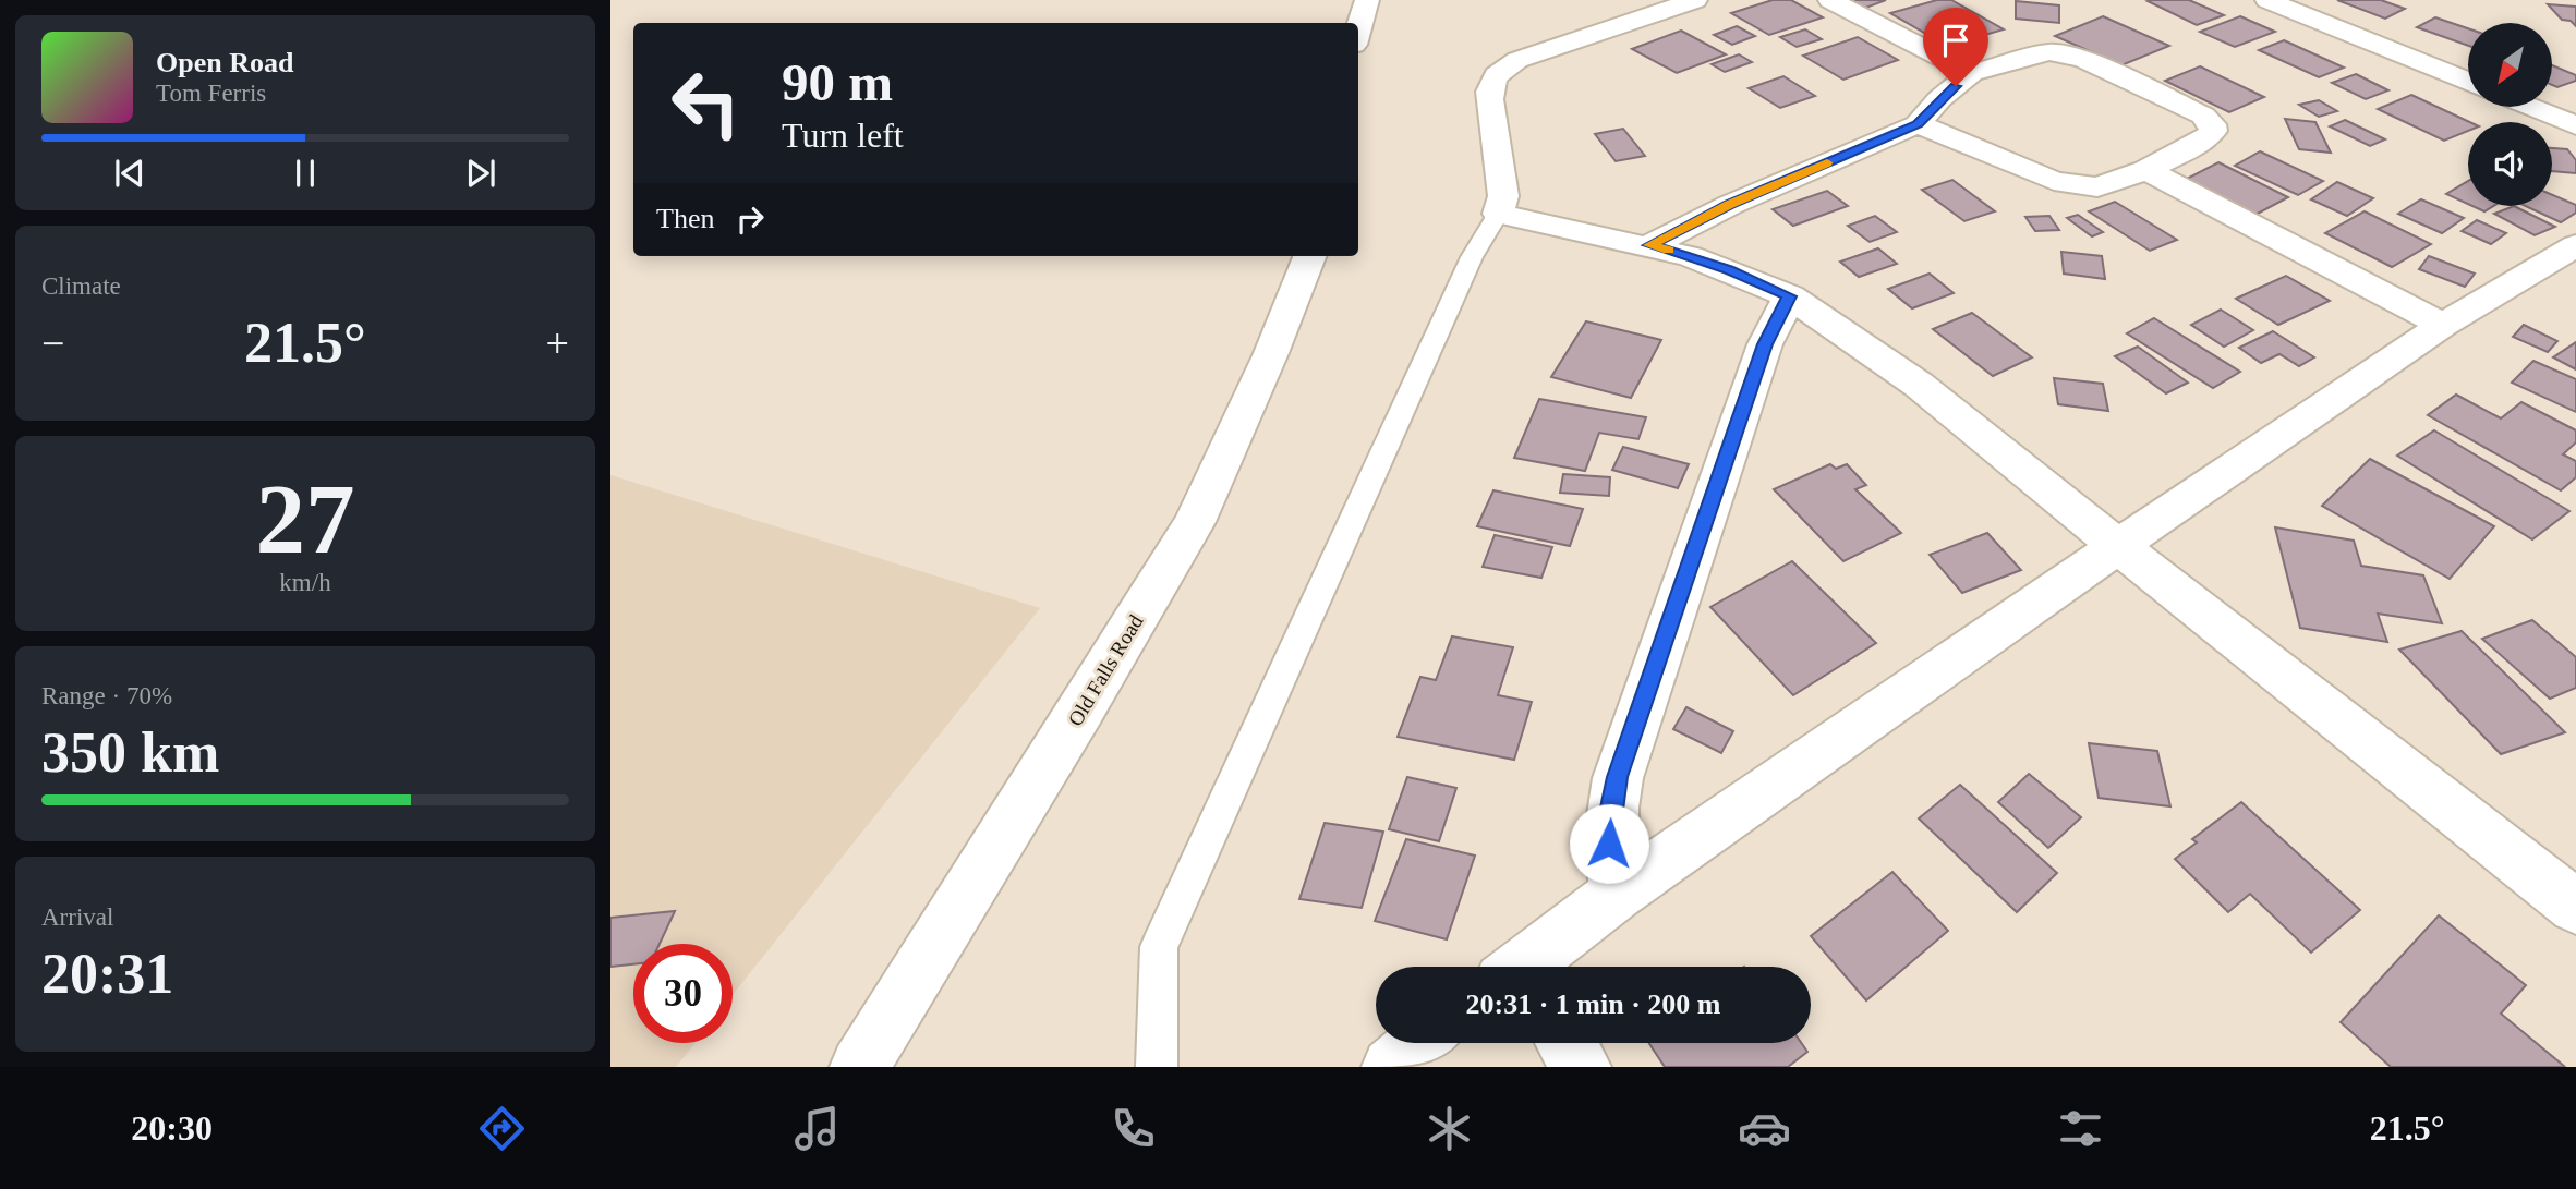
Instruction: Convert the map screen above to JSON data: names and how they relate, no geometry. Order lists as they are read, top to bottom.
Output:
{
  "streets": {
    "street": ["Old Falls Road"]
  },
  "north": "bottom left",
  "page": {
    "turn": ["90 m", "Turn left"],
    "song": ["Open Road", "Tom Ferris"],
    "then": "Then",
    "tile": [
      "Climate",
      ["27", "km/h"],
      ["Range · 70%", "350 km"],
      ["Arrival", "20:31"]
    ],
    "heat": ["−", "21.5°", "+"],
    "limit": "30",
    "trip": "20:31 · 1 min · 200 m",
    "tabs": ["20:30", "21.5°"]
  }
}
